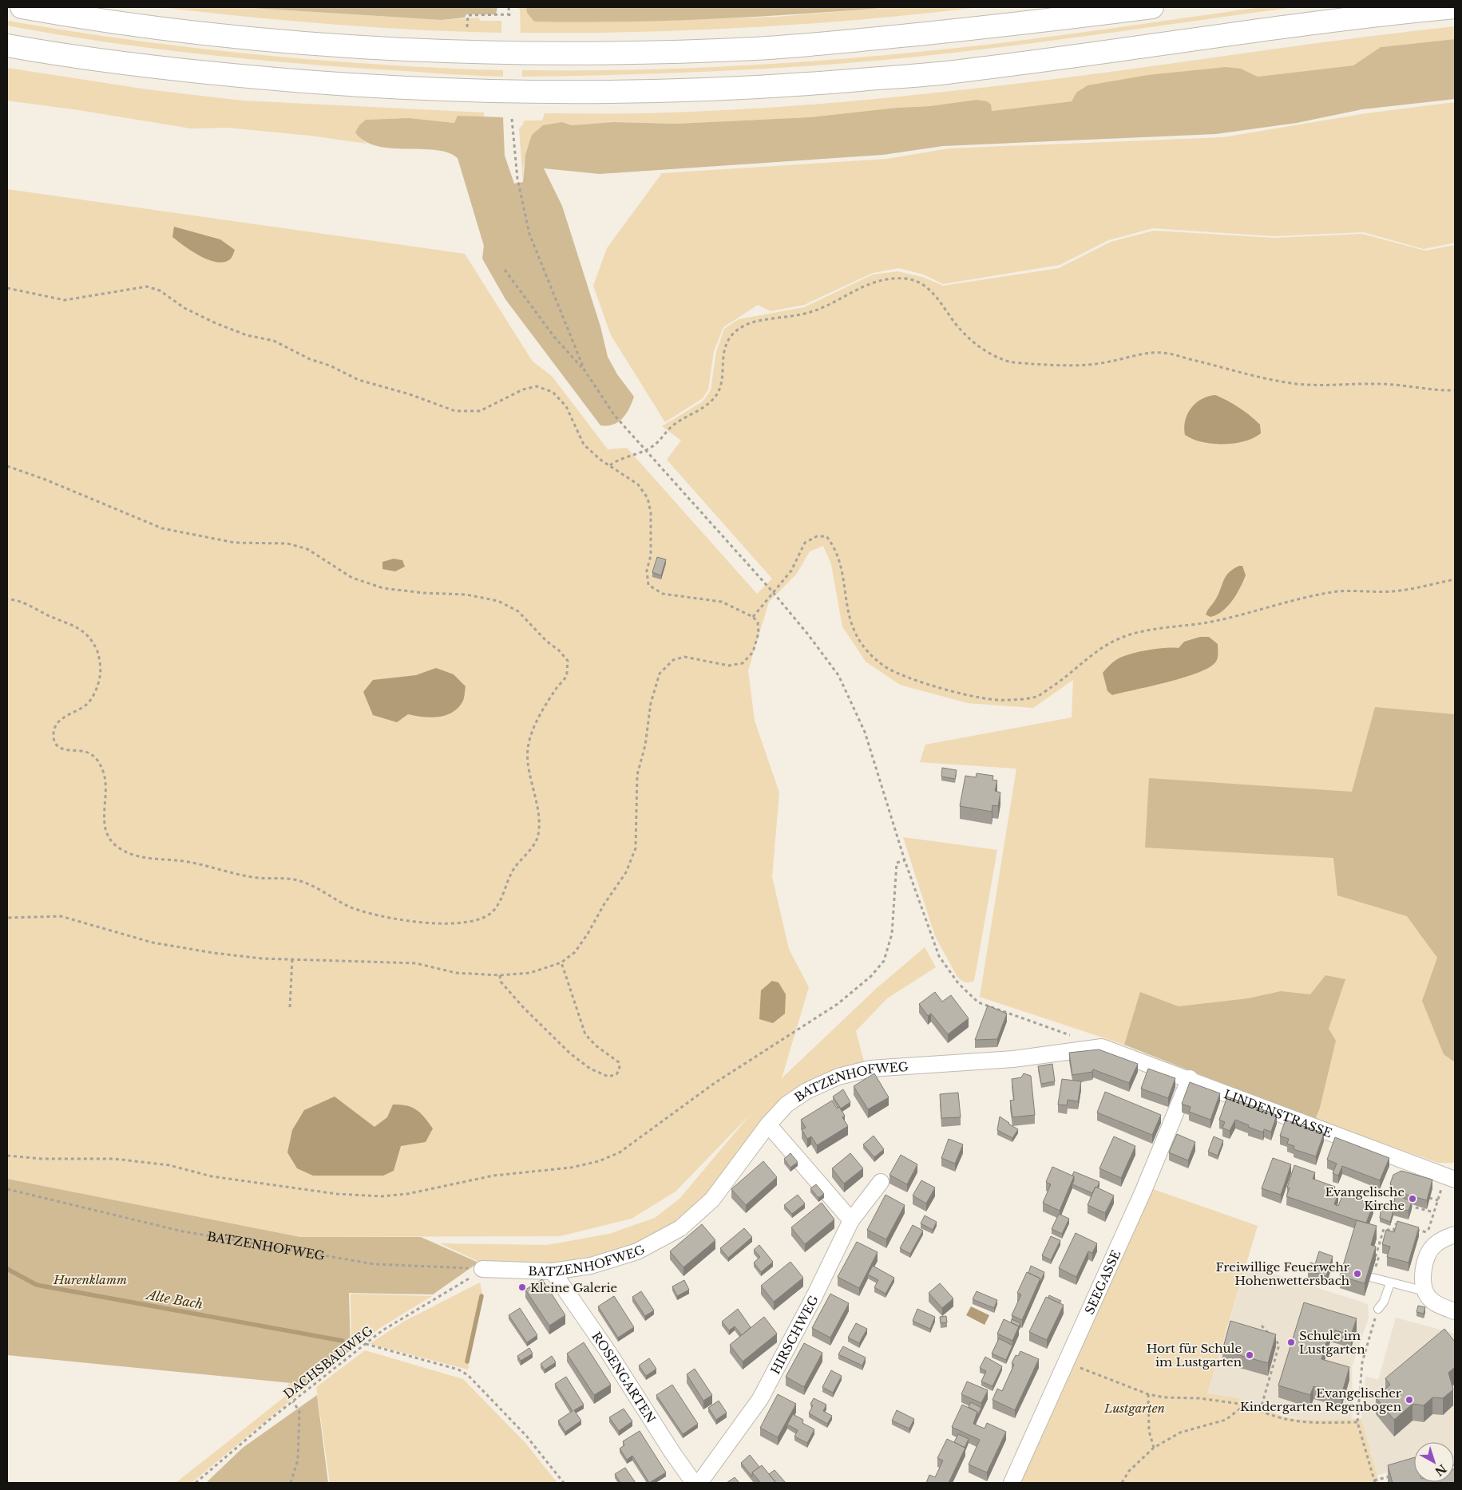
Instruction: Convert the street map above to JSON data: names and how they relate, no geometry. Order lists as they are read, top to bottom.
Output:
{
  "streets": {
    "street": [
      "BATZENHOFWEG",
      "LINDENSTRASSE",
      "SEEGASSE",
      "HIRSCHWEG",
      "ROSENGARTEN"
    ],
    "path": ["DACHSBAUWEG"]
  },
  "crossings": [
    ["BATZENHOFWEG", "LINDENSTRASSE"],
    ["BATZENHOFWEG", "DACHSBAUWEG"],
    ["BATZENHOFWEG", "ROSENGARTEN"],
    ["LINDENSTRASSE", "SEEGASSE"]
  ],
  "water": ["Alte Bach"],
  "parks": ["Hurenklamm", "Lustgarten"],
  "places": [
    "Evangelische Kirche",
    "Freiwillige Feuerwehr Hohenwettersbach",
    "Kleine Galerie",
    "Schule im Lustgarten",
    "Hort für Schule im Lustgarten",
    "Evangelischer Kindergarten Regenbogen"
  ],
  "north": "bottom right"
}
